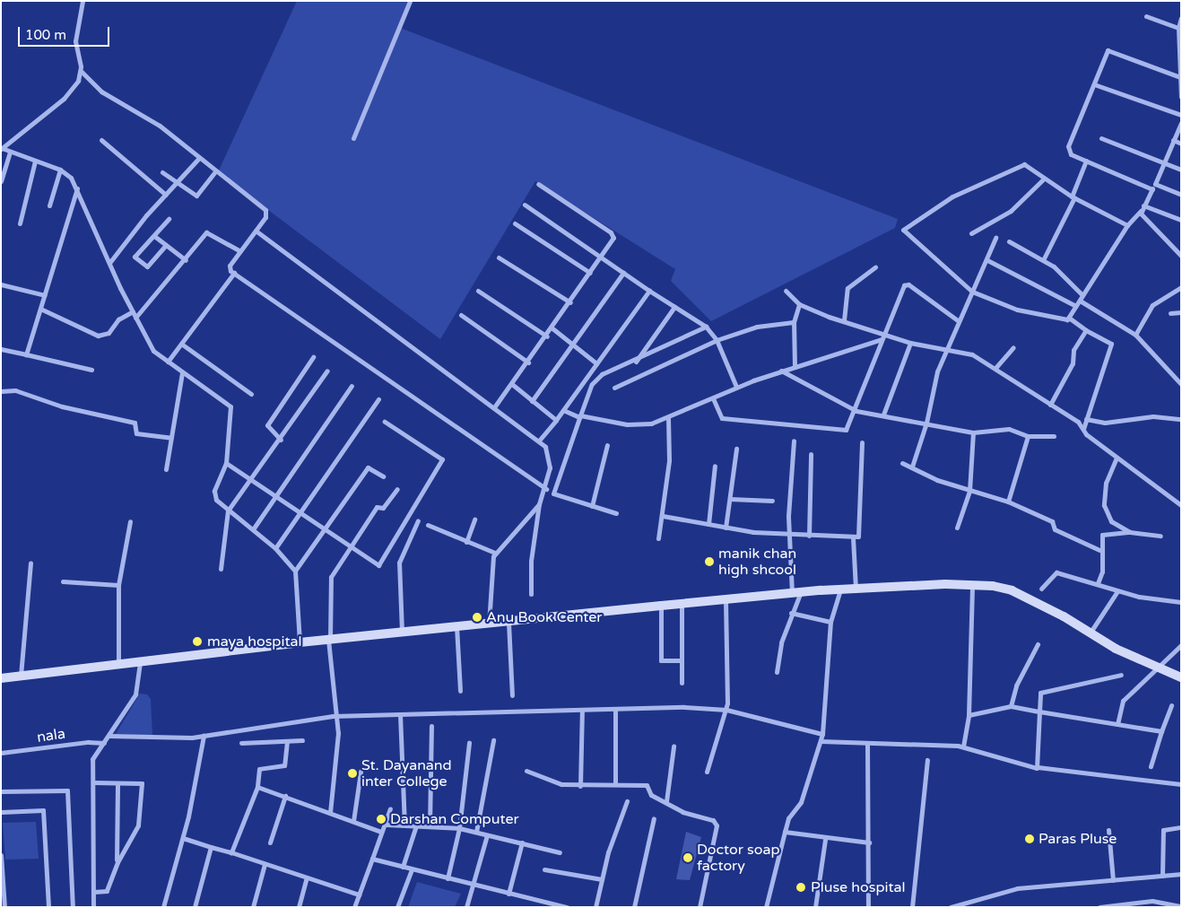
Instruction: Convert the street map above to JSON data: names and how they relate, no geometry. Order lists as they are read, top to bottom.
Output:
{
  "streets": {
    "street": ["nala"]
  },
  "places": [
    "manik chan high shcool",
    "Anu Book Center",
    "maya hospital",
    "St. Dayanand inter College",
    "Darshan Computer",
    "Paras Pluse",
    "Doctor soap factory",
    "Pluse hospital"
  ],
  "scale_bar": "100 m"
}
